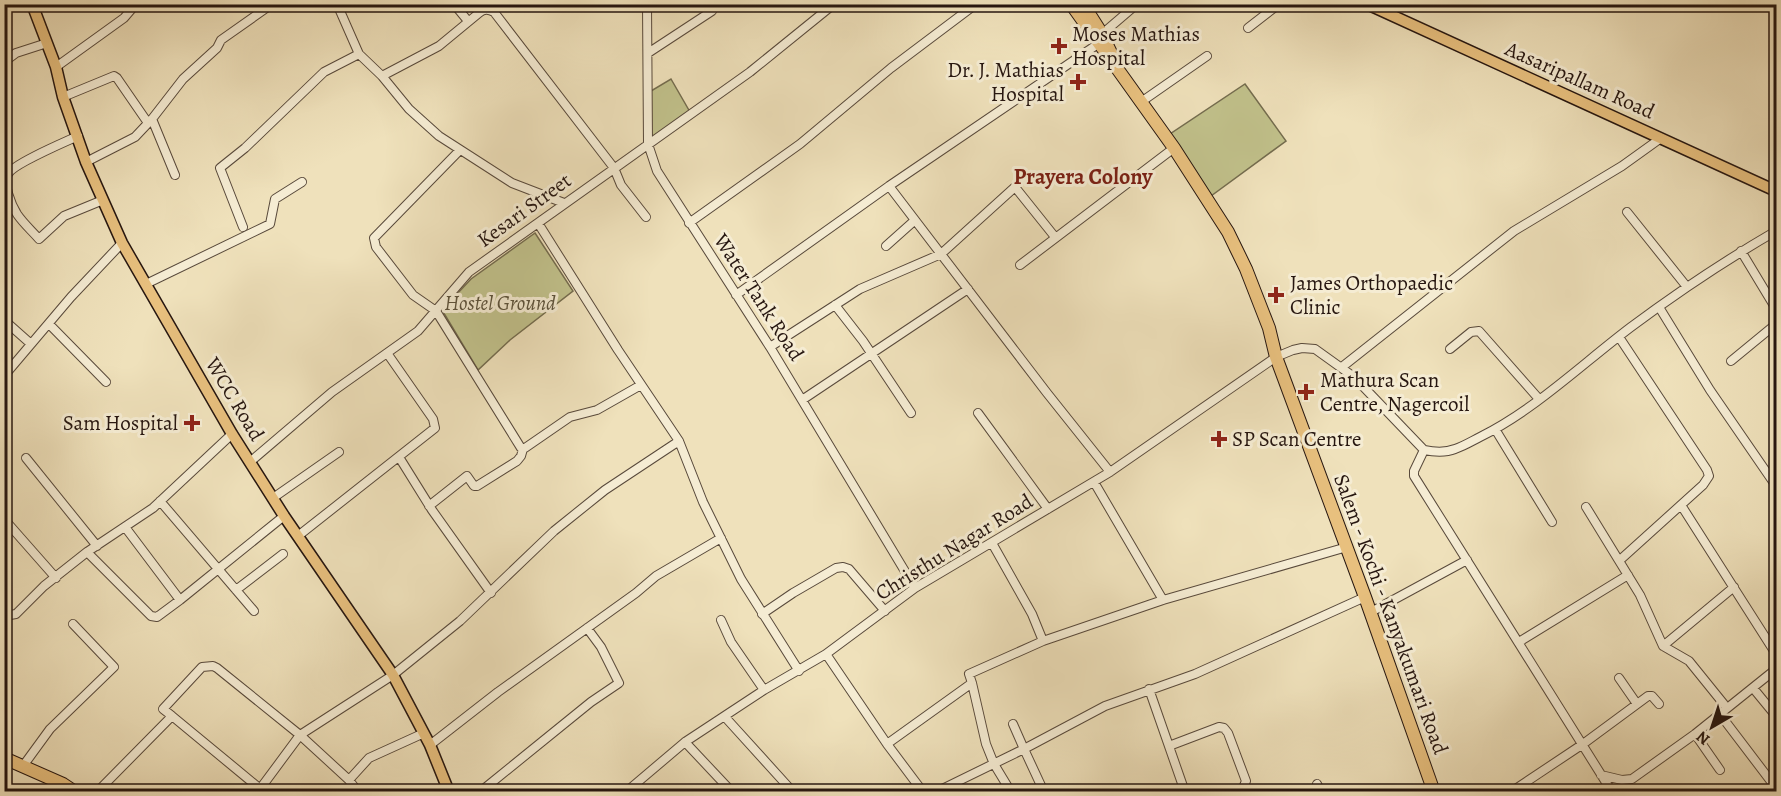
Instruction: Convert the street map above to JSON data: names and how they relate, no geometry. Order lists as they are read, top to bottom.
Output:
{
  "streets": {
    "highway": ["Salem - Kochi - Kanyakumari Road"],
    "main road": ["Aasaripallam Road", "WCC Road"],
    "street": ["Kesari Street", "Water Tank Road", "Christhu Nagar Road"]
  },
  "crossings": [
    ["Kesari Street", "Water Tank Road"],
    ["Kesari Street", "WCC Road"],
    ["Water Tank Road", "Christhu Nagar Road"],
    ["Christhu Nagar Road", "Salem - Kochi - Kanyakumari Road"]
  ],
  "districts": ["Prayera Colony"],
  "parks": ["Hostel Ground"],
  "places": {
    "health": [
      "Moses Mathias Hospital",
      "Dr. J. Mathias Hospital",
      "James Orthopaedic Clinic",
      "Mathura Scan Centre, Nagercoil",
      "Sam Hospital",
      "SP Scan Centre"
    ]
  },
  "north": "bottom left"
}
